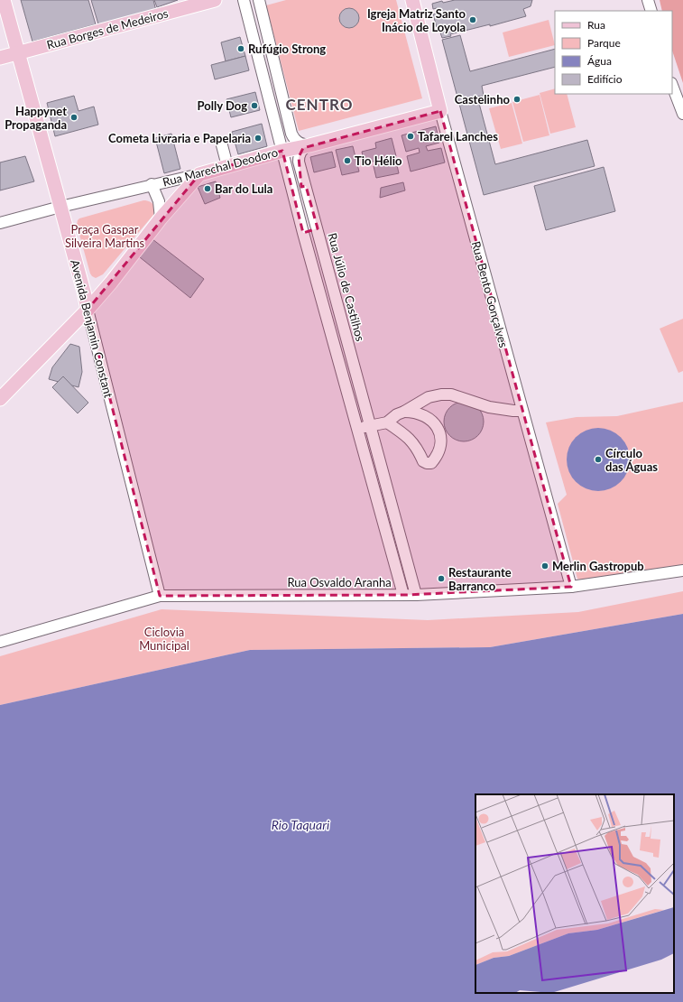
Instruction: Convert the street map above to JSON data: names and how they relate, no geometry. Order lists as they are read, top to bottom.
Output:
{
  "streets": {
    "main road": [
      "Rua Borges de Medeiros",
      "Rua Marechal Deodoro",
      "Rua Bento Gonçalves",
      "Avenida Benjamin Constant"
    ],
    "street": ["Rua Júlio de Castilhos", "Rua Osvaldo Aranha"]
  },
  "crossings": [
    ["Rua Borges de Medeiros", "Avenida Benjamin Constant"],
    ["Rua Marechal Deodoro", "Rua Júlio de Castilhos"],
    ["Rua Marechal Deodoro", "Rua Bento Gonçalves"],
    ["Rua Marechal Deodoro", "Avenida Benjamin Constant"],
    ["Rua Júlio de Castilhos", "Rua Osvaldo Aranha"],
    ["Rua Bento Gonçalves", "Rua Osvaldo Aranha"],
    ["Avenida Benjamin Constant", "Rua Osvaldo Aranha"]
  ],
  "districts": ["CENTRO"],
  "water": ["Rio Taquari"],
  "parks": ["Praça Gaspar Silveira Martins", "Ciclovia Municipal"],
  "places": [
    "Igreja Matriz Santo Inácio de Loyola",
    "Rufúgio Strong",
    "Castelinho",
    "Polly Dog",
    "Happynet Propaganda",
    "Tafarel Lanches",
    "Cometa Livraria e Papelaria",
    "Tio Hélio",
    "Bar do Lula",
    "Círculo das Águas",
    "Merlin Gastropub",
    "Restaurante Barranco"
  ],
  "legend": [
    "Rua",
    "Parque",
    "Água",
    "Edifício"
  ]
}
